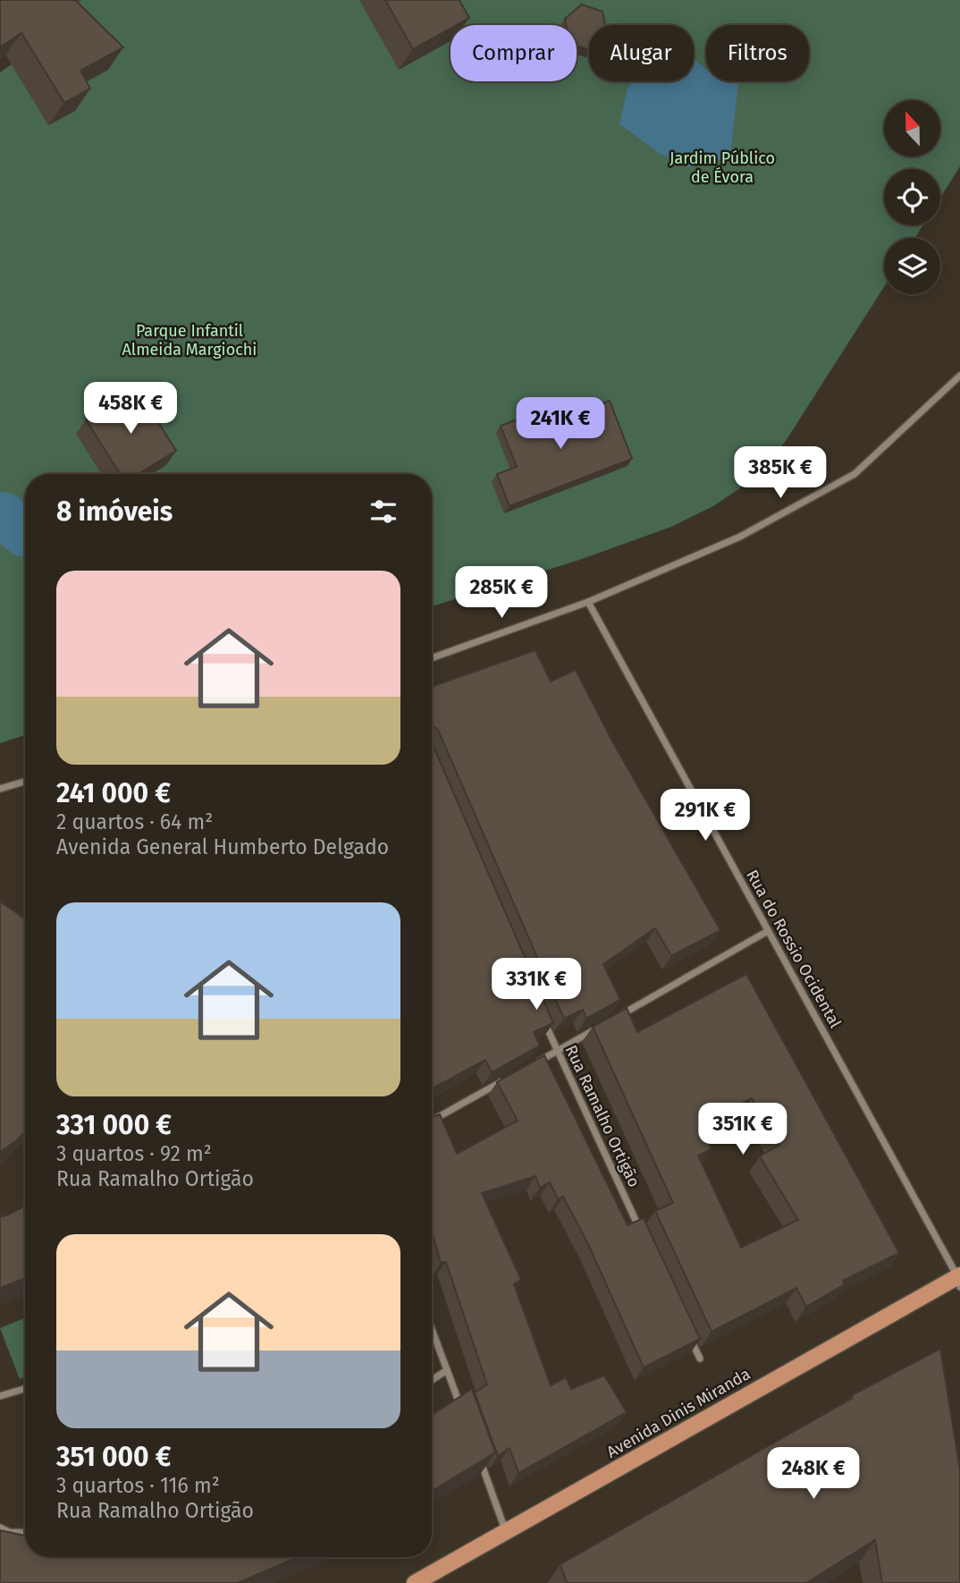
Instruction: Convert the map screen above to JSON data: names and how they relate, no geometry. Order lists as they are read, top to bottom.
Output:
{
  "streets": {
    "main road": ["Avenida Dinis Miranda"],
    "street": ["Rua do Rossio Ocidental", "Rua Ramalho Ortigão"]
  },
  "crossings": [
    ["Rua do Rossio Ocidental", "Avenida Dinis Miranda"]
  ],
  "parks": ["Jardim Público de Évora", "Parque Infantil Almeida Margiochi"],
  "north": "top",
  "page": {
    "chip": ["Comprar", "Alugar", "Filtros"],
    "price": [
      "458K €",
      "241K €",
      "385K €",
      "285K €",
      "291K €",
      "331K €",
      "351K €",
      "248K €"
    ],
    "heading": "8 imóveis",
    "list": [
      {
        "name": "241 000 €",
        "note": "2 quartos · 64 m² · Avenida General Humberto Delgado"
      },
      {
        "name": "331 000 €",
        "note": "3 quartos · 92 m² · Rua Ramalho Ortigão"
      },
      {
        "name": "351 000 €",
        "note": "3 quartos · 116 m² · Rua Ramalho Ortigão"
      }
    ]
  }
}
